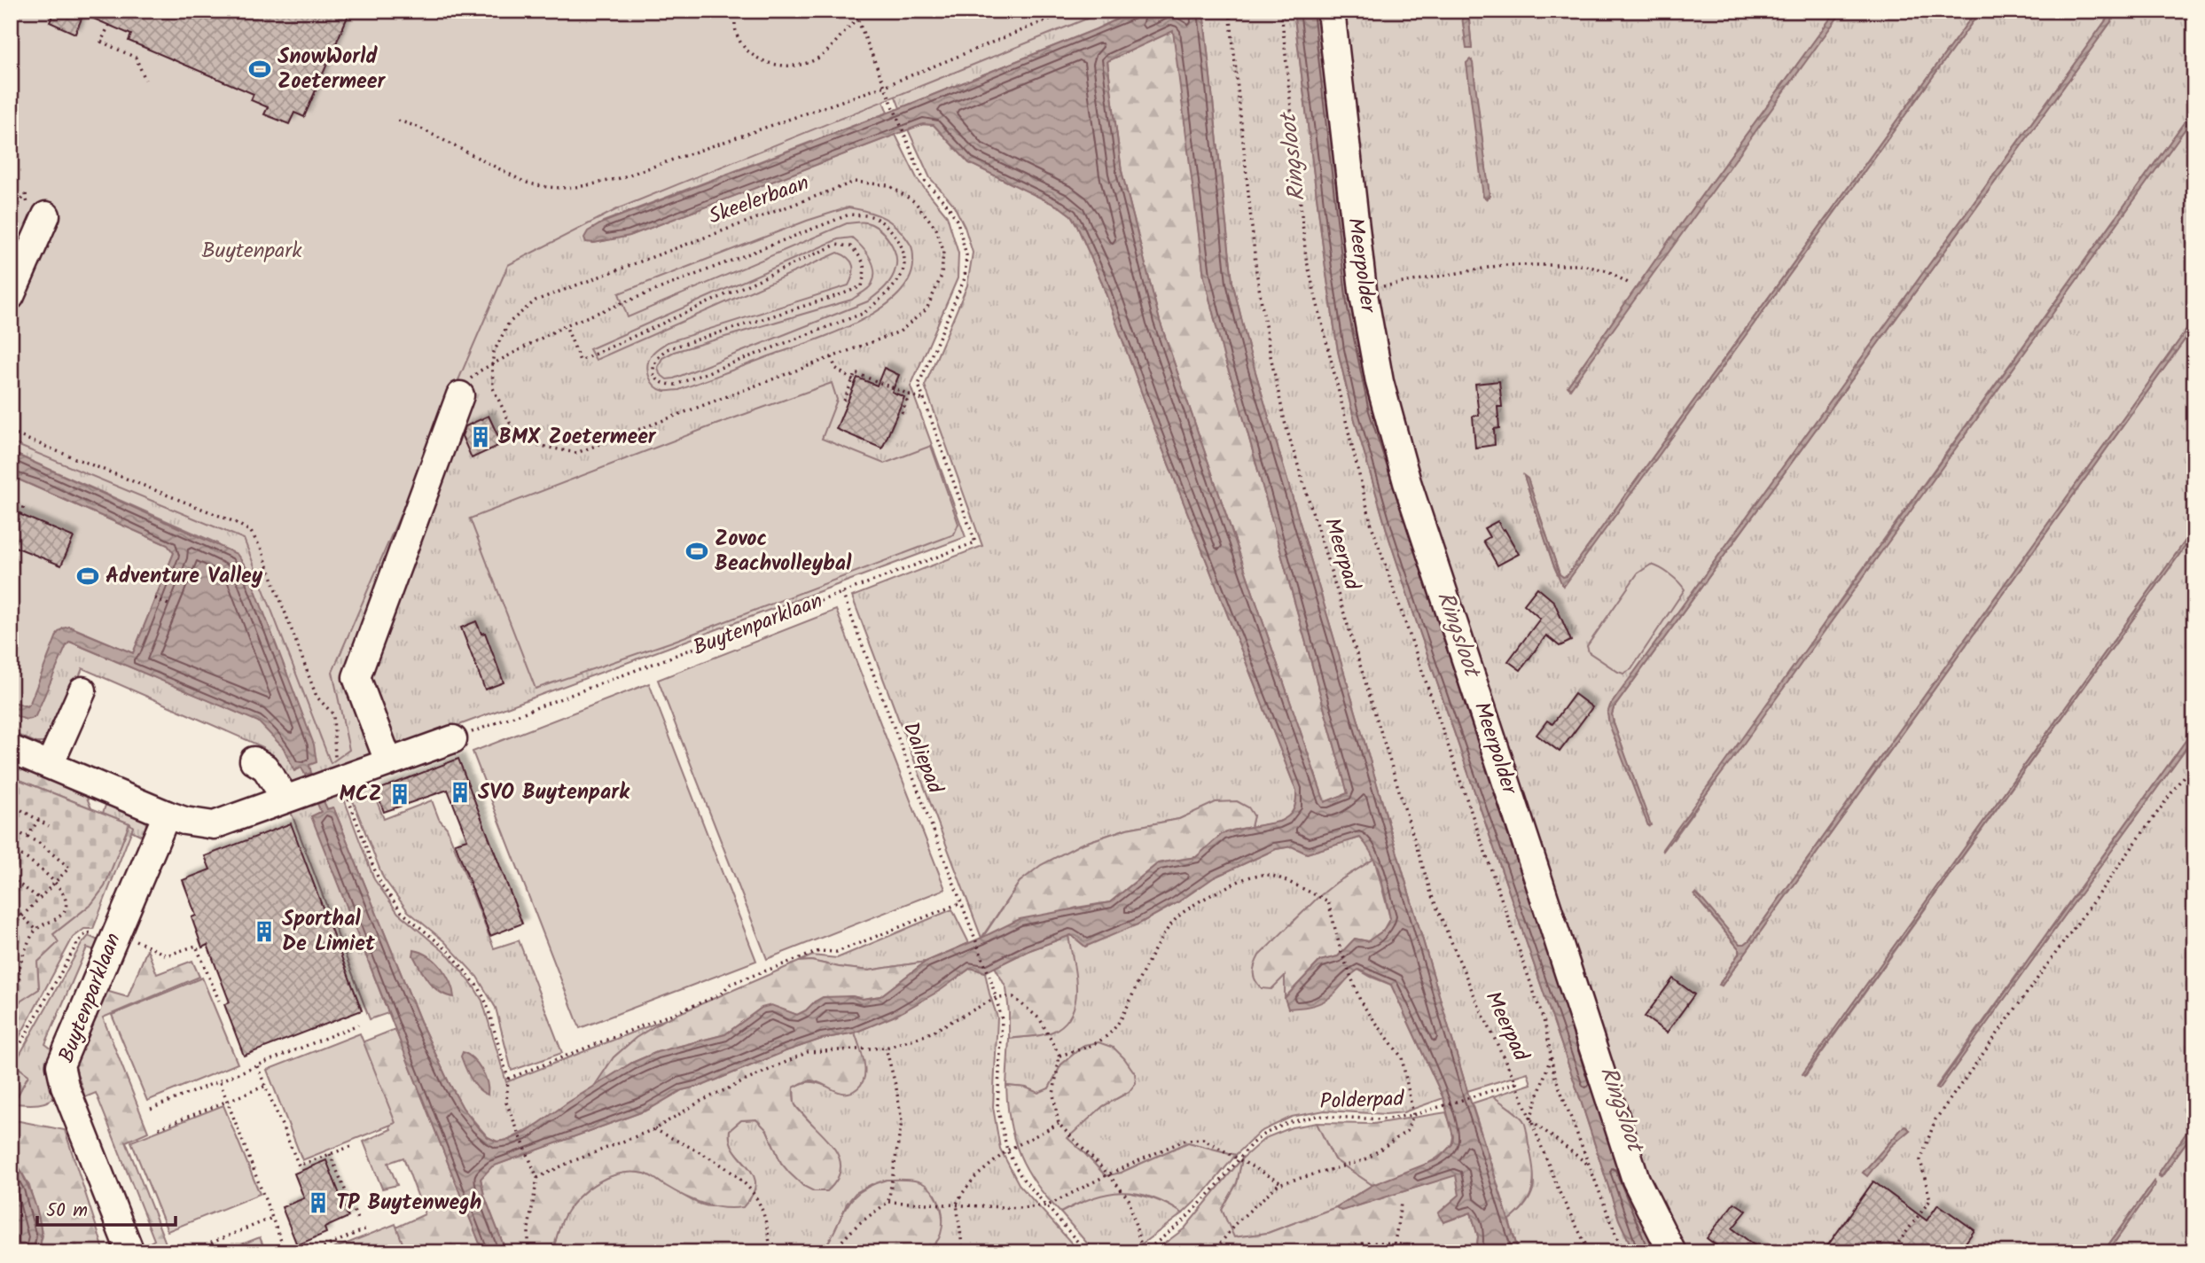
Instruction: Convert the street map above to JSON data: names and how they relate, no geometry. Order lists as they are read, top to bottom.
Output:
{
  "streets": {
    "street": ["Meerpolder", "Buytenparklaan"],
    "path": [
      "Skeelerbaan",
      "Meerpad",
      "Daliepad",
      "Polderpad"
    ]
  },
  "crossings": [
    ["Meerpad", "Polderpad"],
    ["Buytenparklaan", "Daliepad"]
  ],
  "water": ["Ringsloot"],
  "parks": ["Buytenpark"],
  "places": {
    "sports": ["SnowWorld Zoetermeer", "Zovoc Beachvolleybal", "Adventure Valley"],
    "building": [
      "BMX Zoetermeer",
      "SVO Buytenpark",
      "MCZ",
      "Sporthal De Limiet",
      "TP Buytenwegh"
    ]
  },
  "scale_bar": "50 m"
}
